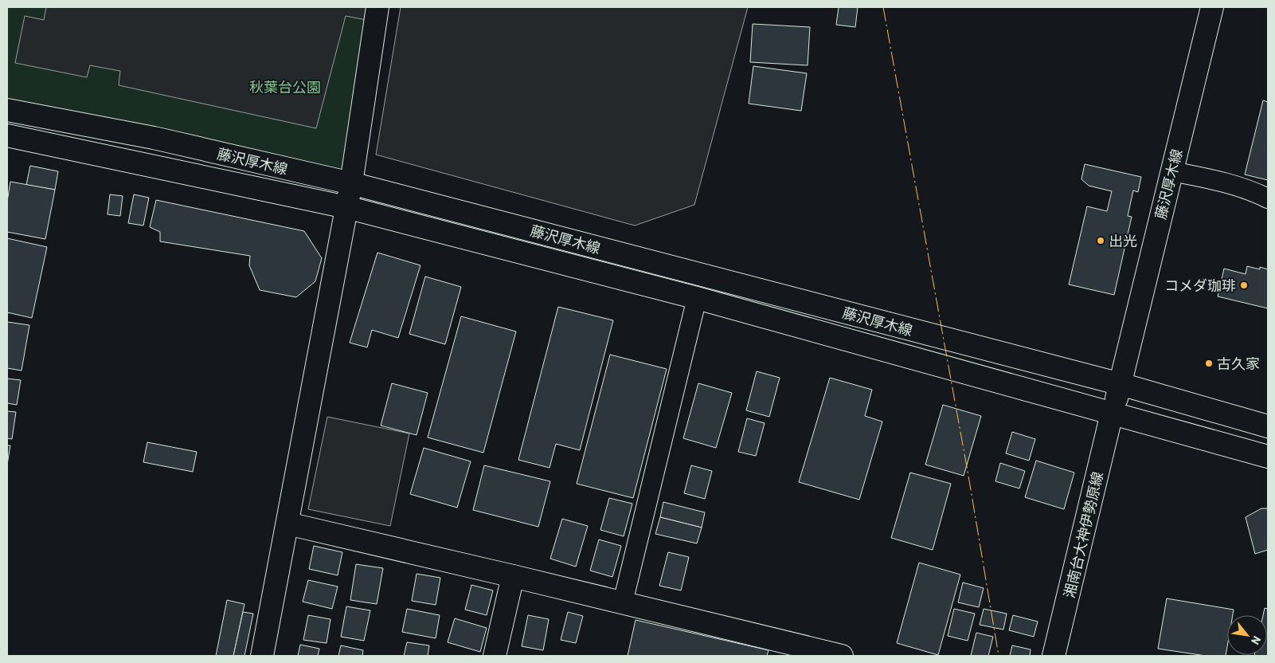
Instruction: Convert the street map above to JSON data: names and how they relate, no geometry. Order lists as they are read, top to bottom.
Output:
{
  "streets": {
    "main road": ["藤沢厚木線", "湘南台大神伊勢原線"]
  },
  "crossings": [
    ["藤沢厚木線", "湘南台大神伊勢原線"]
  ],
  "parks": ["秋葉台公園"],
  "places": ["出光", "コメダ珈琲", "古久家"],
  "north": "bottom right"
}
